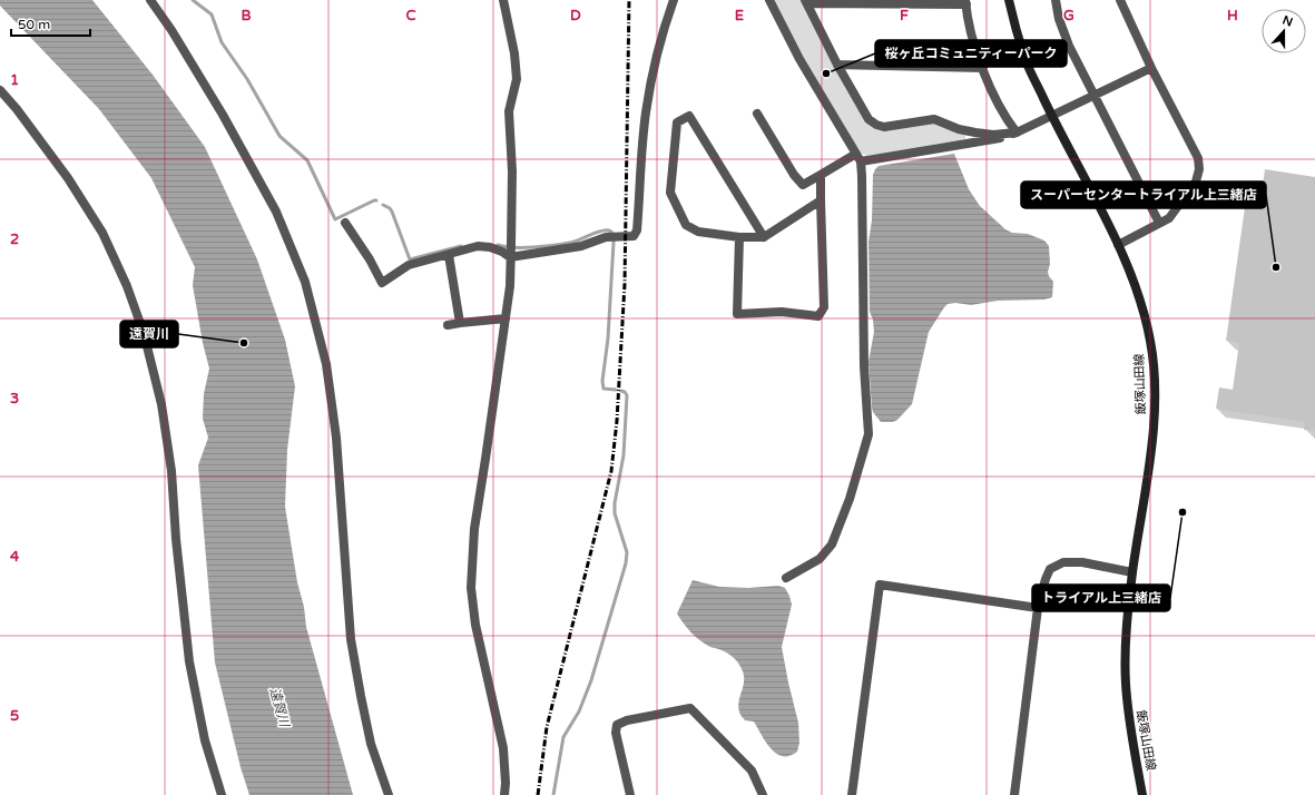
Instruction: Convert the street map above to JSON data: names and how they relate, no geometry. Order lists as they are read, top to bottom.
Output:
{
  "streets": {
    "main road": ["飯塚山田線"]
  },
  "water": ["遠賀川"],
  "places": [
    "桜ヶ丘コミュニティーパーク",
    "スーパーセンタートライアル上三緒店",
    "遠賀川",
    "トライアル上三緒店"
  ],
  "scale_bar": "50 m",
  "north": "top",
  "grid": {
    "columns": [
      "B",
      "C",
      "D",
      "E",
      "F",
      "G",
      "H"
    ],
    "rows": [
      "1",
      "2",
      "3",
      "4",
      "5"
    ]
  }
}
